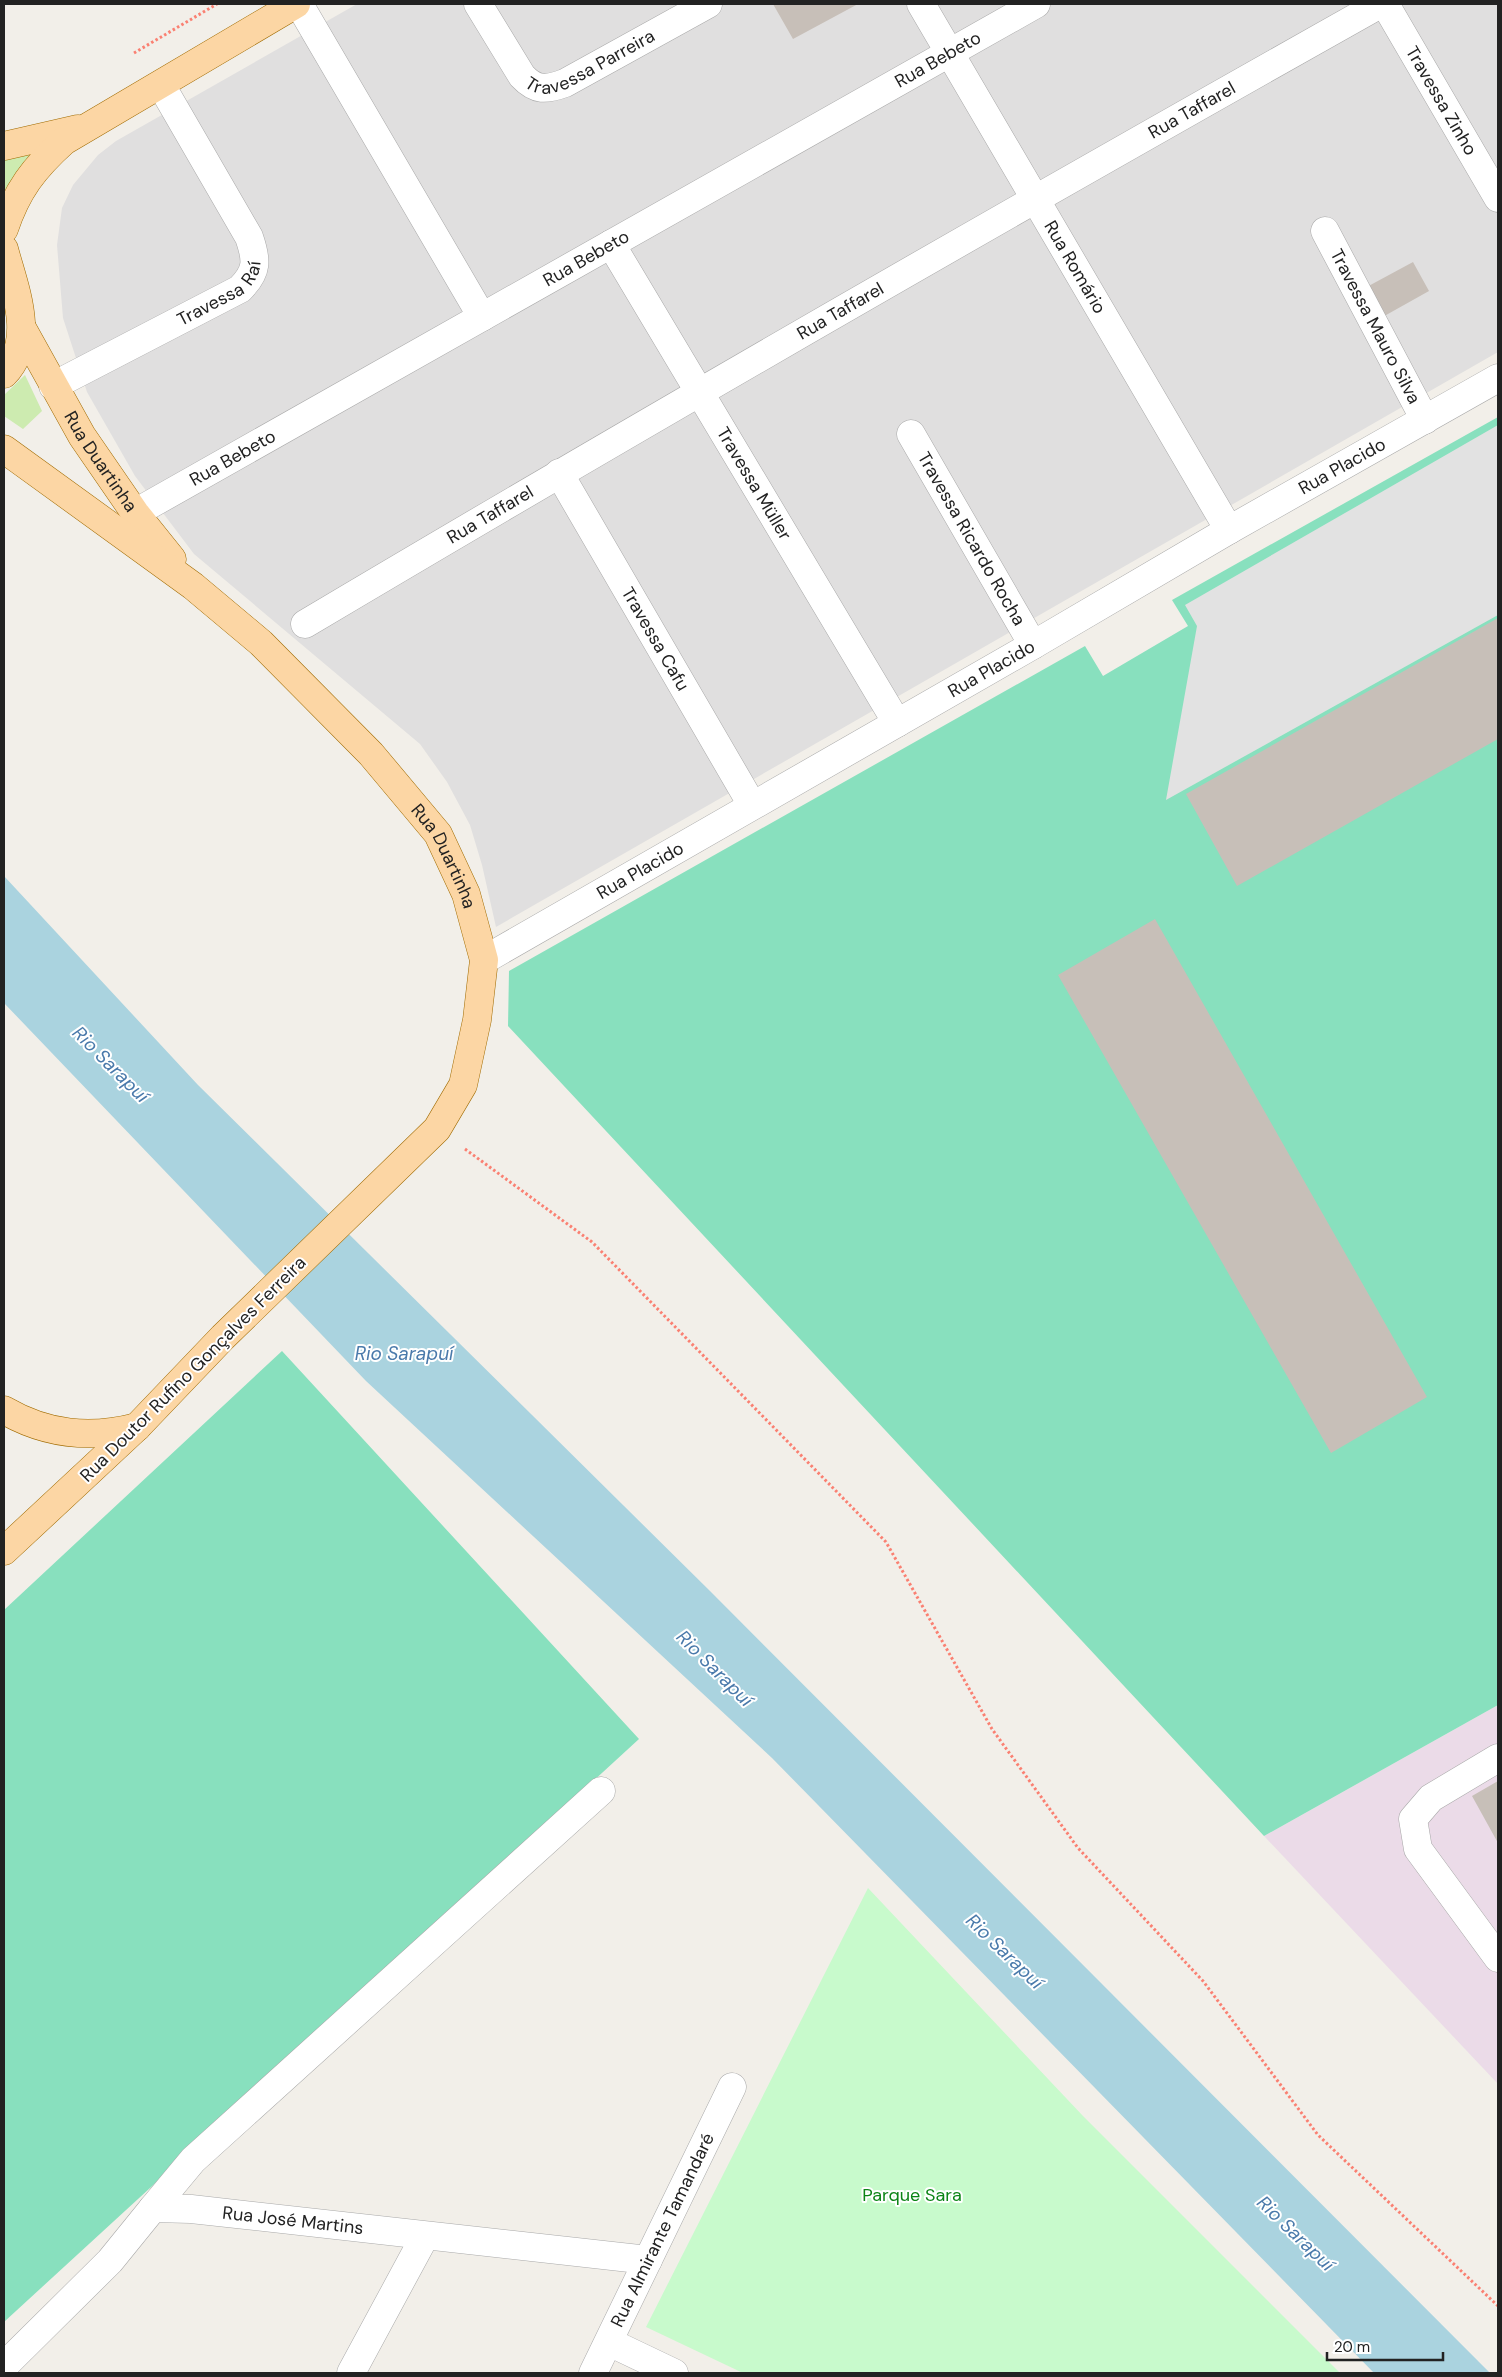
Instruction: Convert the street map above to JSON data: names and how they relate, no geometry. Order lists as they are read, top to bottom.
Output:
{
  "streets": {
    "main road": ["Rua Duartinha", "Rua Doutor Rufino Gonçalves Ferreira"],
    "street": [
      "Travessa Parreira",
      "Rua Bebeto",
      "Travessa Zinho",
      "Rua Taffarel",
      "Rua Romário",
      "Travessa Raí",
      "Travessa Mauro Silva",
      "Rua Placido",
      "Travessa Müller",
      "Travessa Ricardo Rocha",
      "Travessa Cafu",
      "Rua José Martins",
      "Rua Almirante Tamandaré"
    ]
  },
  "crossings": [
    ["Rua Bebeto", "Rua Romário"],
    ["Rua Bebeto", "Rua Duartinha"],
    ["Rua Bebeto", "Travessa Müller"],
    ["Rua Taffarel", "Rua Romário"],
    ["Rua Taffarel", "Travessa Müller"],
    ["Rua Taffarel", "Travessa Cafu"],
    ["Rua Romário", "Rua Placido"],
    ["Travessa Raí", "Rua Duartinha"],
    ["Travessa Mauro Silva", "Rua Placido"],
    ["Rua Duartinha", "Rua Placido"],
    ["Rua Duartinha", "Rua Doutor Rufino Gonçalves Ferreira"],
    ["Rua Placido", "Travessa Müller"],
    ["Rua Placido", "Travessa Ricardo Rocha"],
    ["Rua Placido", "Travessa Cafu"],
    ["Rua José Martins", "Rua Almirante Tamandaré"]
  ],
  "water": ["Rio Sarapuí"],
  "parks": ["Parque Sara"],
  "scale_bar": "20 m"
}
